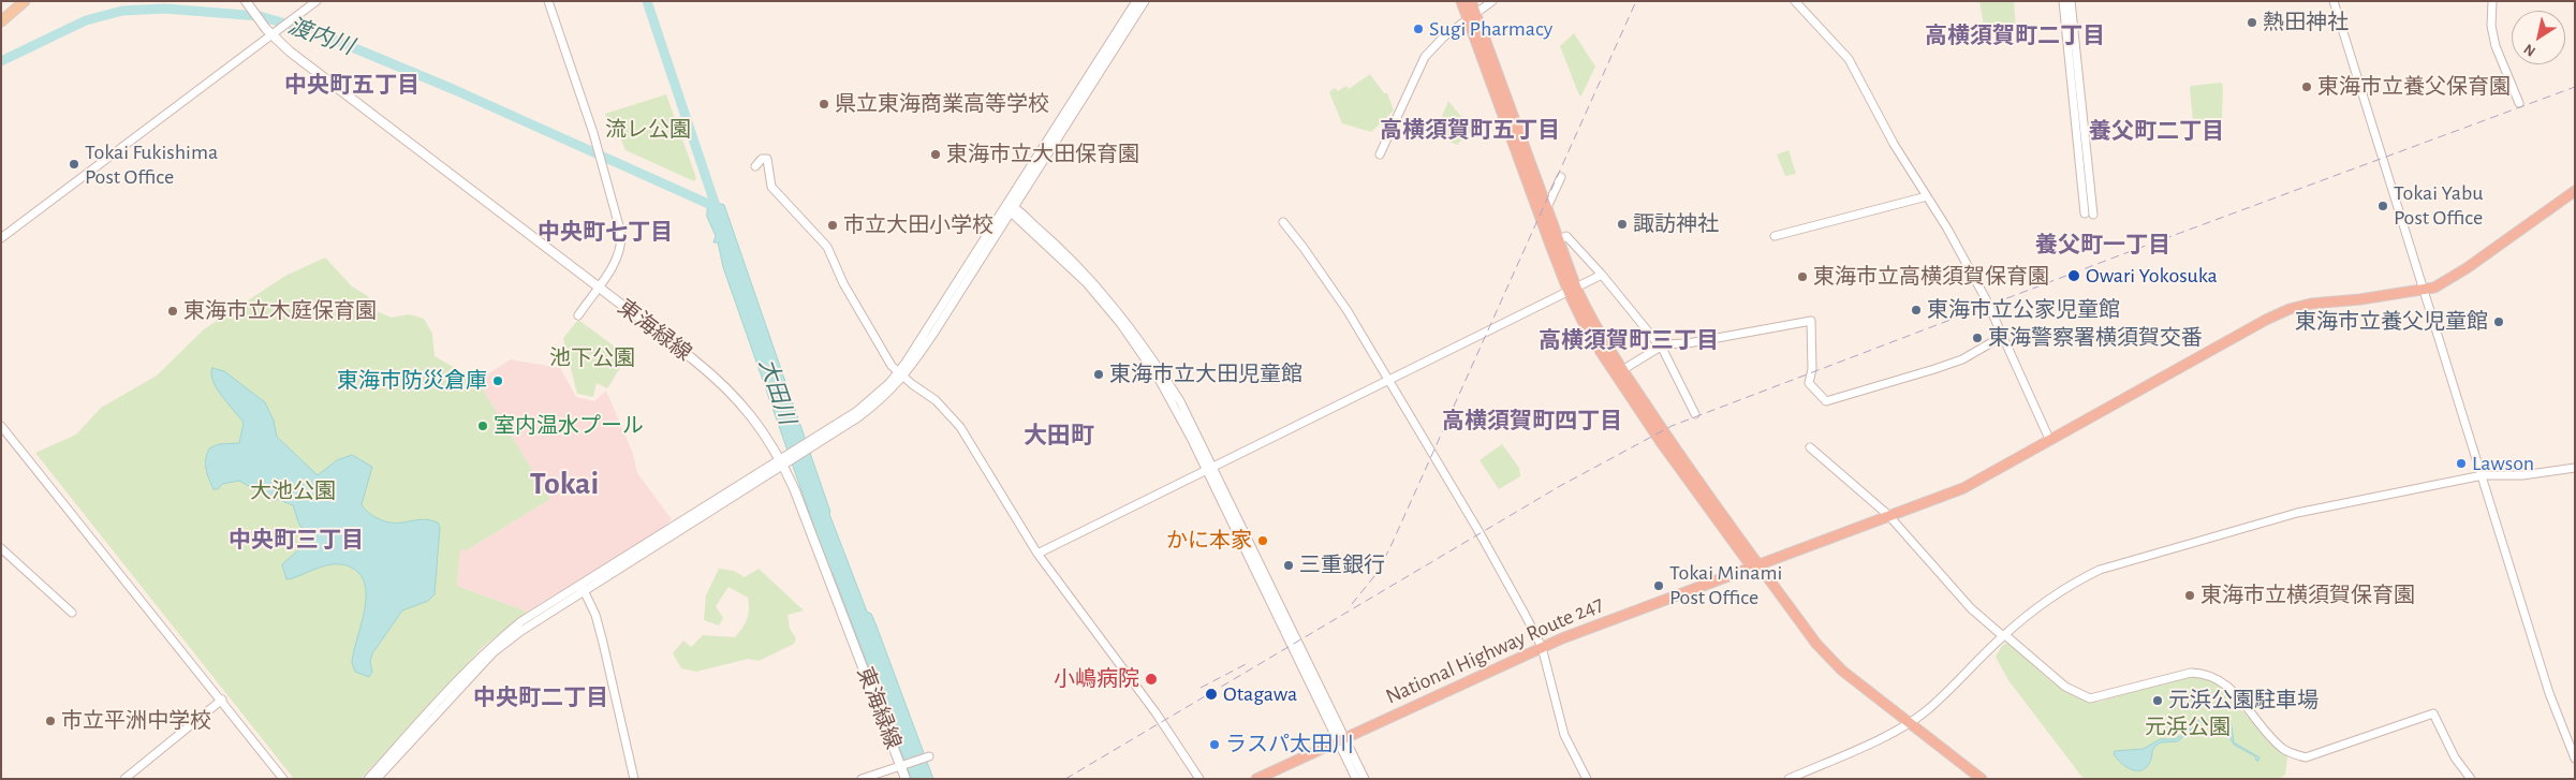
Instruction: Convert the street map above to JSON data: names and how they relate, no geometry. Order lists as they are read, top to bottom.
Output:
{
  "streets": {
    "highway": ["National Highway Route 247"],
    "main road": ["東海緑線"]
  },
  "districts": [
    "高横須賀町二丁目",
    "中央町五丁目",
    "高横須賀町五丁目",
    "養父町二丁目",
    "中央町七丁目",
    "養父町一丁目",
    "高横須賀町三丁目",
    "高横須賀町四丁目",
    "大田町",
    "Tokai",
    "中央町三丁目",
    "中央町二丁目"
  ],
  "water": ["渡内川", "大田川"],
  "parks": [
    "流レ公園",
    "池下公園",
    "大池公園",
    "元浜公園"
  ],
  "places": [
    "熱田神社",
    "Sugi Pharmacy",
    "東海市立養父保育園",
    "県立東海商業高等学校",
    "東海市立大田保育園",
    "Tokai Fukishima Post Office",
    "Tokai Yabu Post Office",
    "諏訪神社",
    "市立大田小学校",
    "Owari Yokosuka",
    "東海市立高横須賀保育園",
    "東海市立公家児童館",
    "東海市立木庭保育園",
    "東海市立養父児童館",
    "東海警察署横須賀交番",
    "東海市立大田児童館",
    "東海市防災倉庫",
    "室内温水プール",
    "Lawson",
    "かに本家",
    "三重銀行",
    "Tokai Minami Post Office",
    "東海市立横須賀保育園",
    "小嶋病院",
    "Otagawa",
    "元浜公園駐車場",
    "市立平洲中学校",
    "ラスパ太田川"
  ],
  "north": "bottom left"
}
